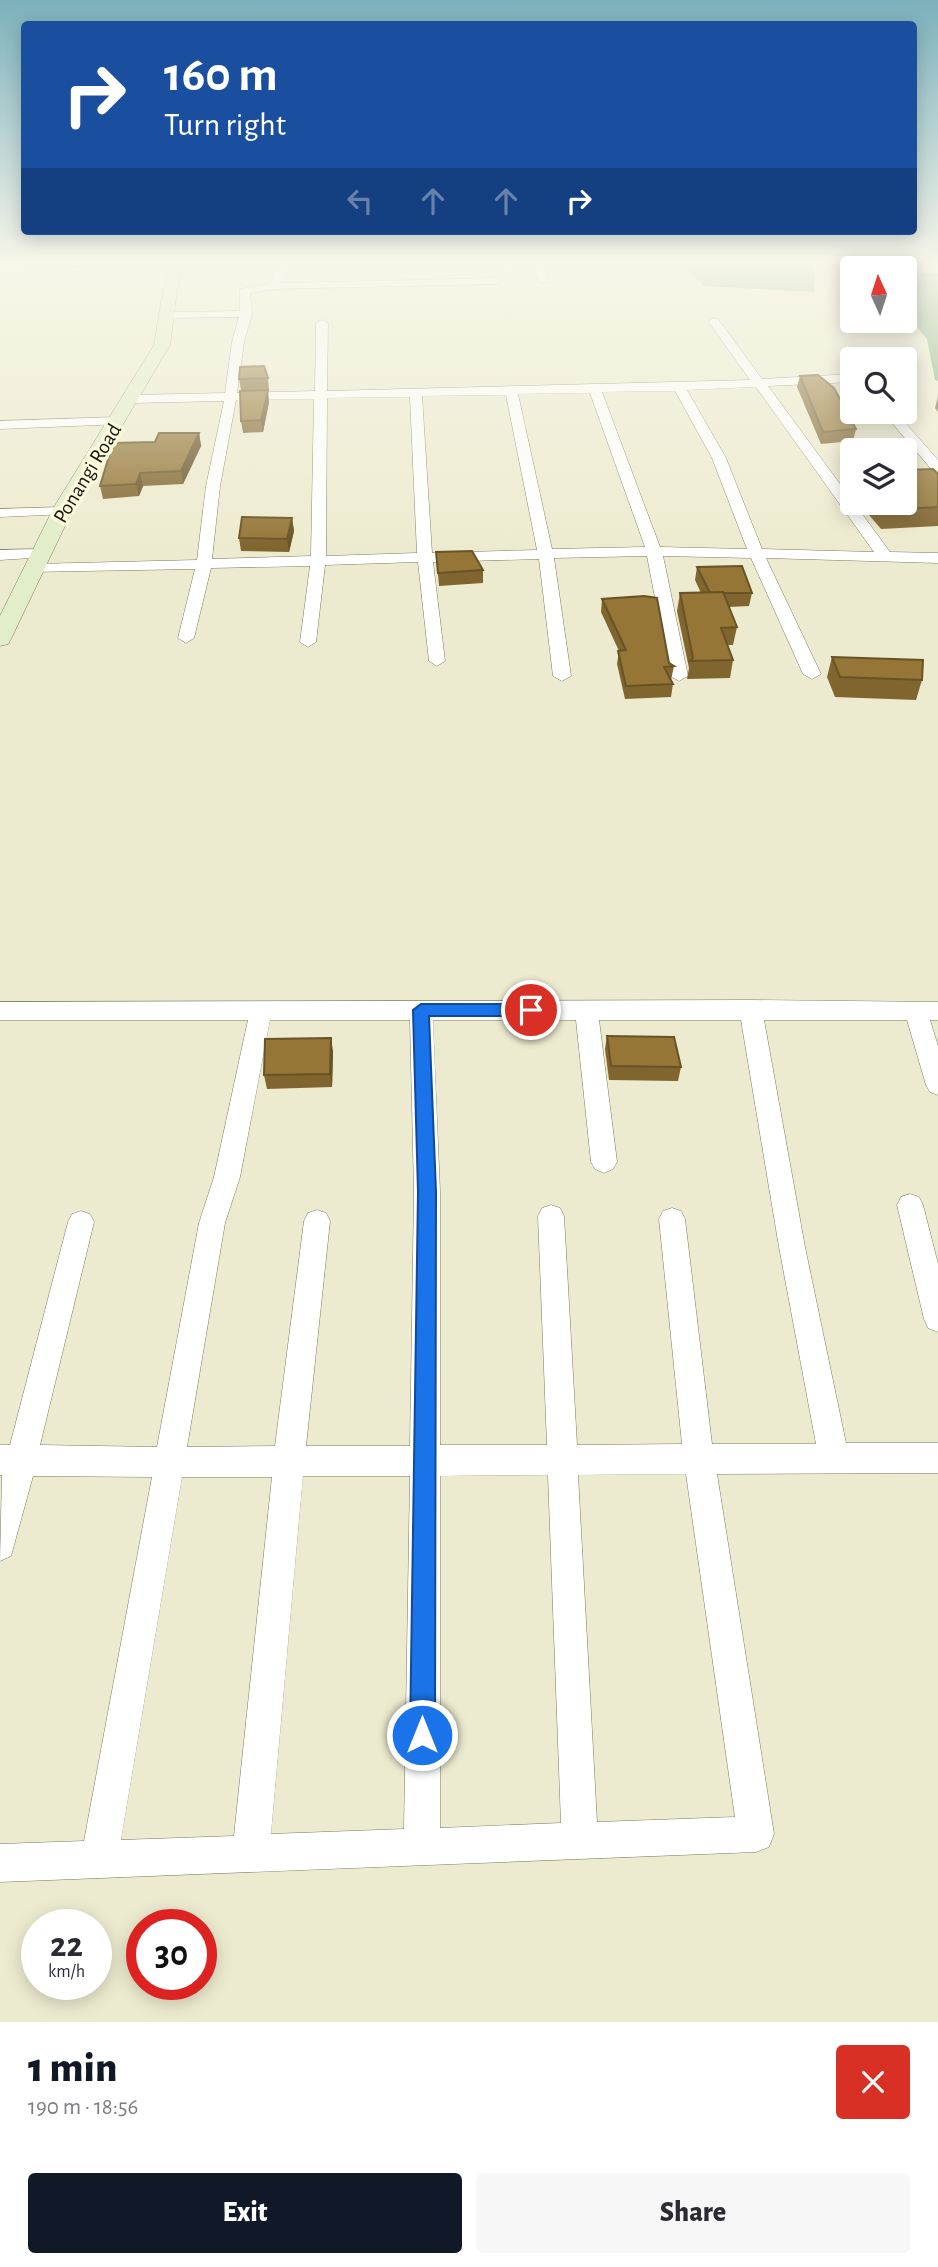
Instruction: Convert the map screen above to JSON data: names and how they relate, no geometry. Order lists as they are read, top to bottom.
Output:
{
  "streets": {
    "street": ["Ponangi Road"]
  },
  "north": "top",
  "page": {
    "turn": ["160 m", "Turn right"],
    "speed": "22 km/h",
    "limit": "30",
    "heading": ["1 min", "190 m · 18:56"],
    "buttons": ["Exit", "Share"]
  }
}
